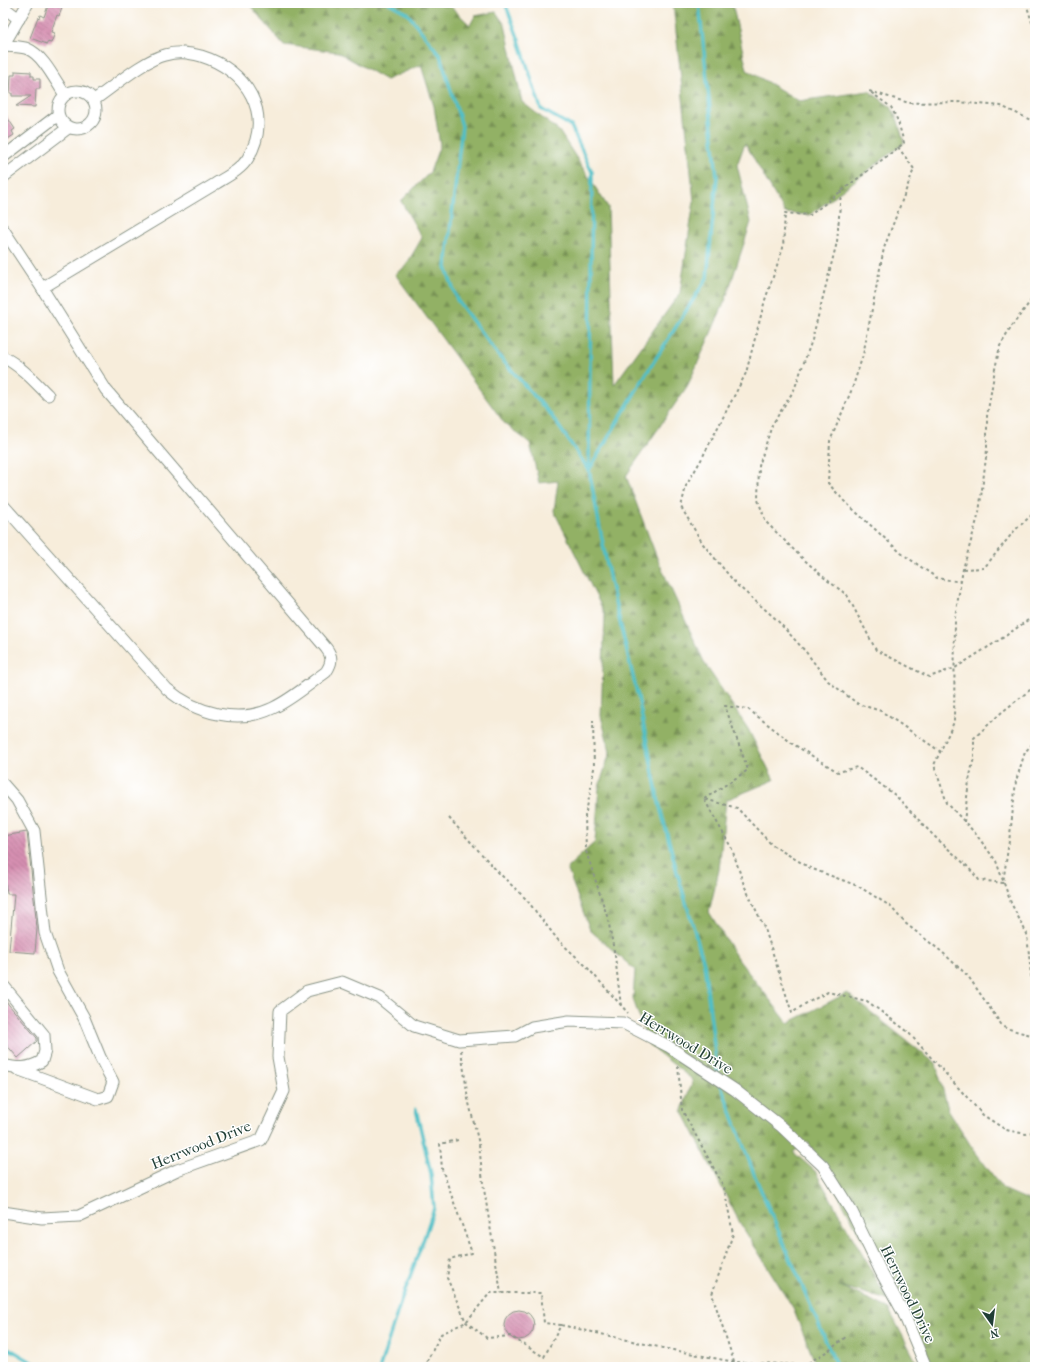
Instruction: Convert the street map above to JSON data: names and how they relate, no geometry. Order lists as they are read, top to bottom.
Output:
{
  "streets": {
    "street": ["Herrwood Drive"]
  },
  "north": "bottom"
}
